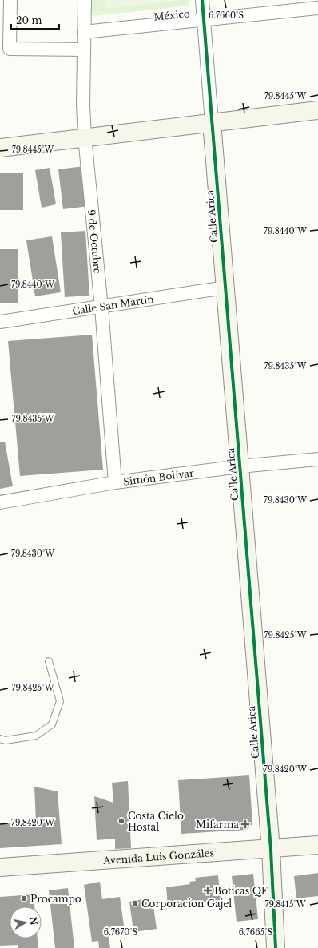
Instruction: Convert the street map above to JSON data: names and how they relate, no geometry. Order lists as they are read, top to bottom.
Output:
{
  "streets": {
    "street": [
      "México",
      "Calle Arica",
      "9 de Octubre",
      "Calle San Martín",
      "Simón Bolívar",
      "Avenida Luis Gonzáles"
    ]
  },
  "crossings": [
    ["México", "Calle Arica"],
    ["México", "9 de Octubre"],
    ["Calle Arica", "Calle San Martín"],
    ["Calle Arica", "Simón Bolívar"],
    ["Calle Arica", "Avenida Luis Gonzáles"],
    ["9 de Octubre", "Calle San Martín"],
    ["9 de Octubre", "Simón Bolívar"]
  ],
  "places": {
    "other": ["Costa Cielo Hostal", "Procampo", "Corporacion Gajel"],
    "health": ["Mifarma", "Boticas QF"]
  },
  "scale_bar": "20 m",
  "north": "right",
  "coordinates": [
    "6.7660°S",
    "79.8445°W",
    "79.8440°W",
    "79.8435°W",
    "79.8430°W",
    "79.8425°W",
    "79.8420°W",
    "79.8415°W",
    "6.7670°S",
    "6.7665°S"
  ]
}
